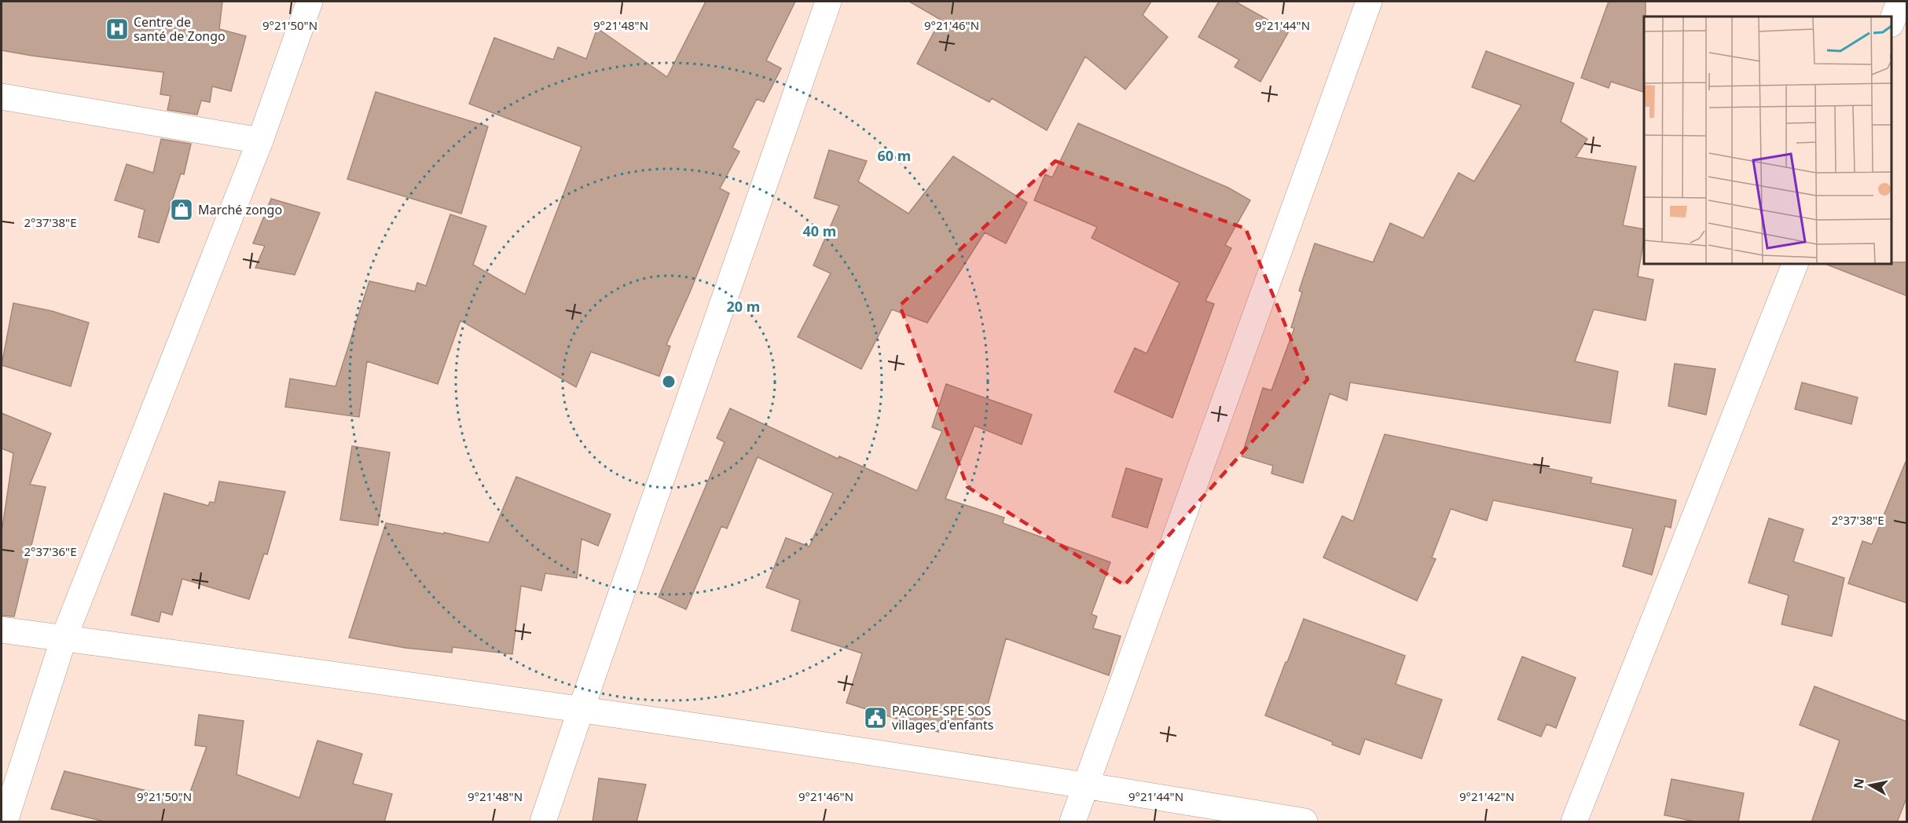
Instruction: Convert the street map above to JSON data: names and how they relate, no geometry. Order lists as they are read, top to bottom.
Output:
{
  "places": {
    "hospital": ["Centre de santé de Zongo"],
    "shop": ["Marché zongo"],
    "public building": ["PACOPE-SPE SOS villages d'enfants"]
  },
  "north": "left",
  "coordinates": [
    "9°21'50\"N",
    "9°21'48\"N",
    "9°21'46\"N",
    "9°21'44\"N",
    "2°37'38\"E",
    "2°37'36\"E",
    "9°21'42\"N"
  ],
  "rings": ["60 m", "40 m", "20 m"]
}
